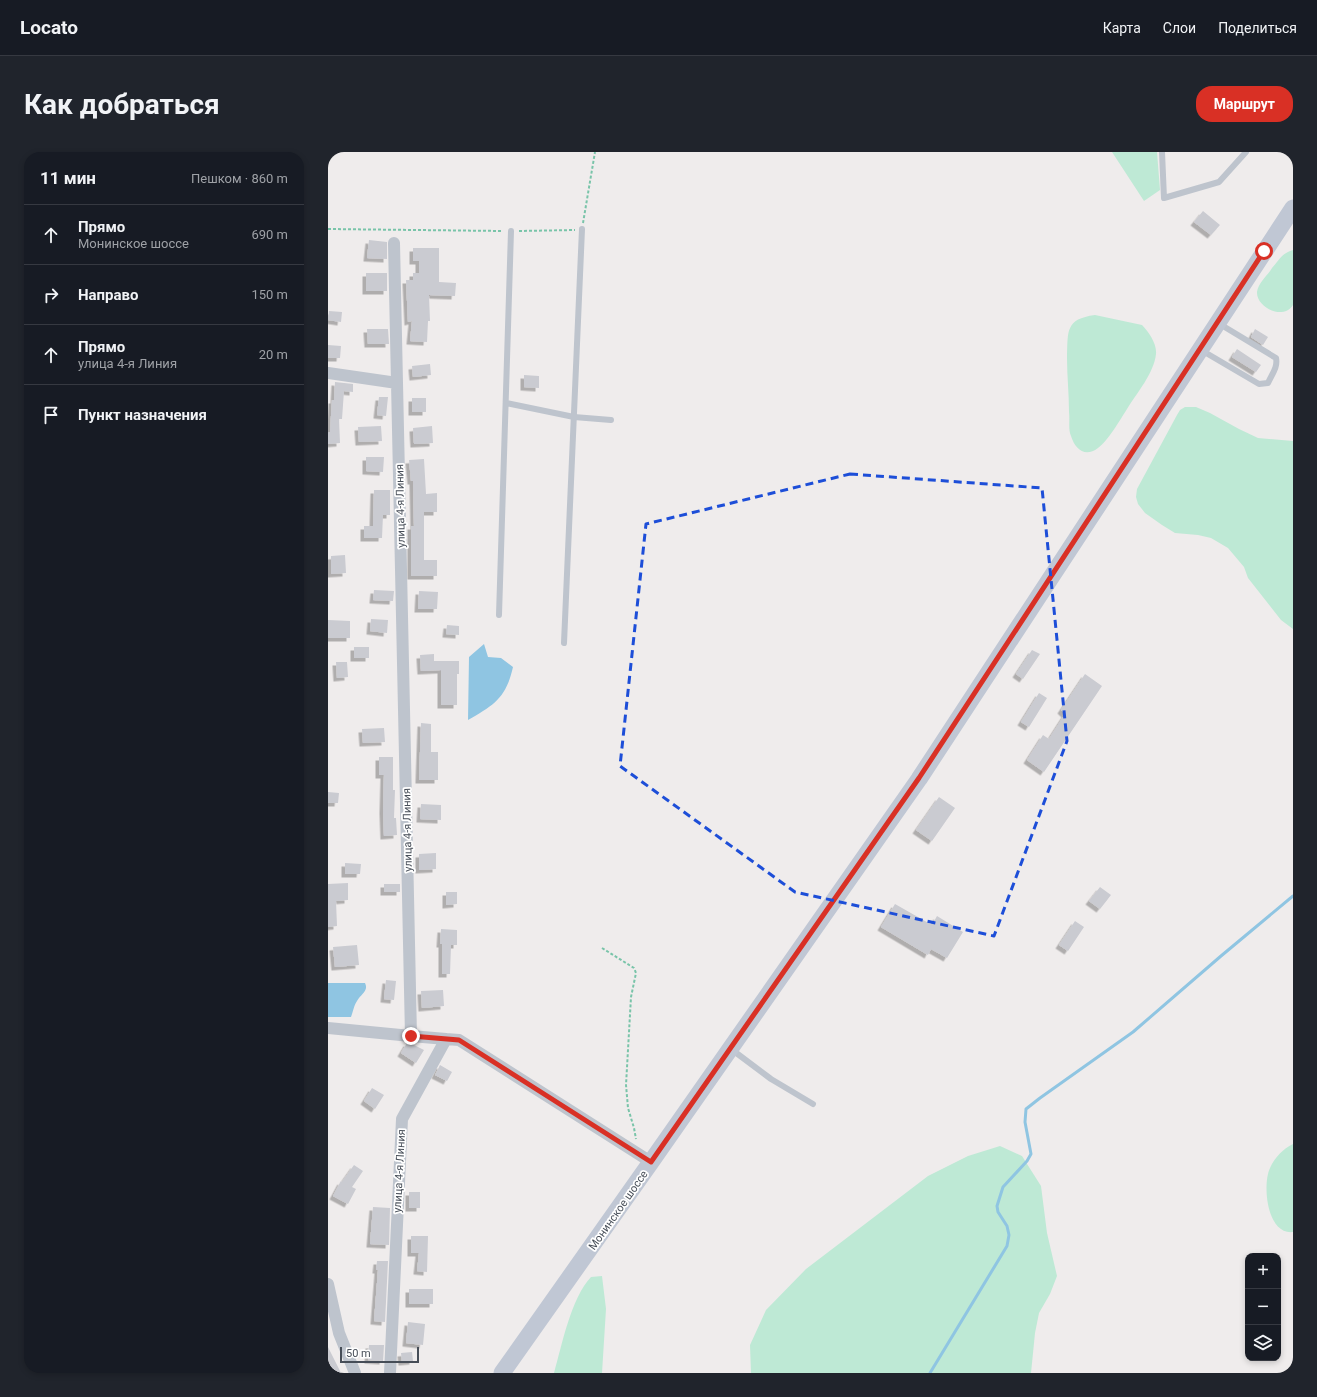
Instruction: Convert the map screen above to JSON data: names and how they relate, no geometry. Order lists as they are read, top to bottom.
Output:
{
  "streets": {
    "main road": ["Монинское шоссе"],
    "street": ["улица 4-я Линия"]
  },
  "scale_bar": "50 m",
  "page": {
    "header": "Locato",
    "nav": ["Карта", "Слои", "Поделиться"],
    "buttons": "Маршрут",
    "title": "Как добраться",
    "heading": ["11 мин", "Пешком · 860 m"],
    "list": [
      ["Прямо", "Монинское шоссе", "690 m"],
      ["Направо", "150 m"],
      ["Прямо", "улица 4-я Линия", "20 m"],
      "Пункт назначения"
    ],
    "map_buttons": ["+", "−"],
    "scale": "50 m"
  }
}
